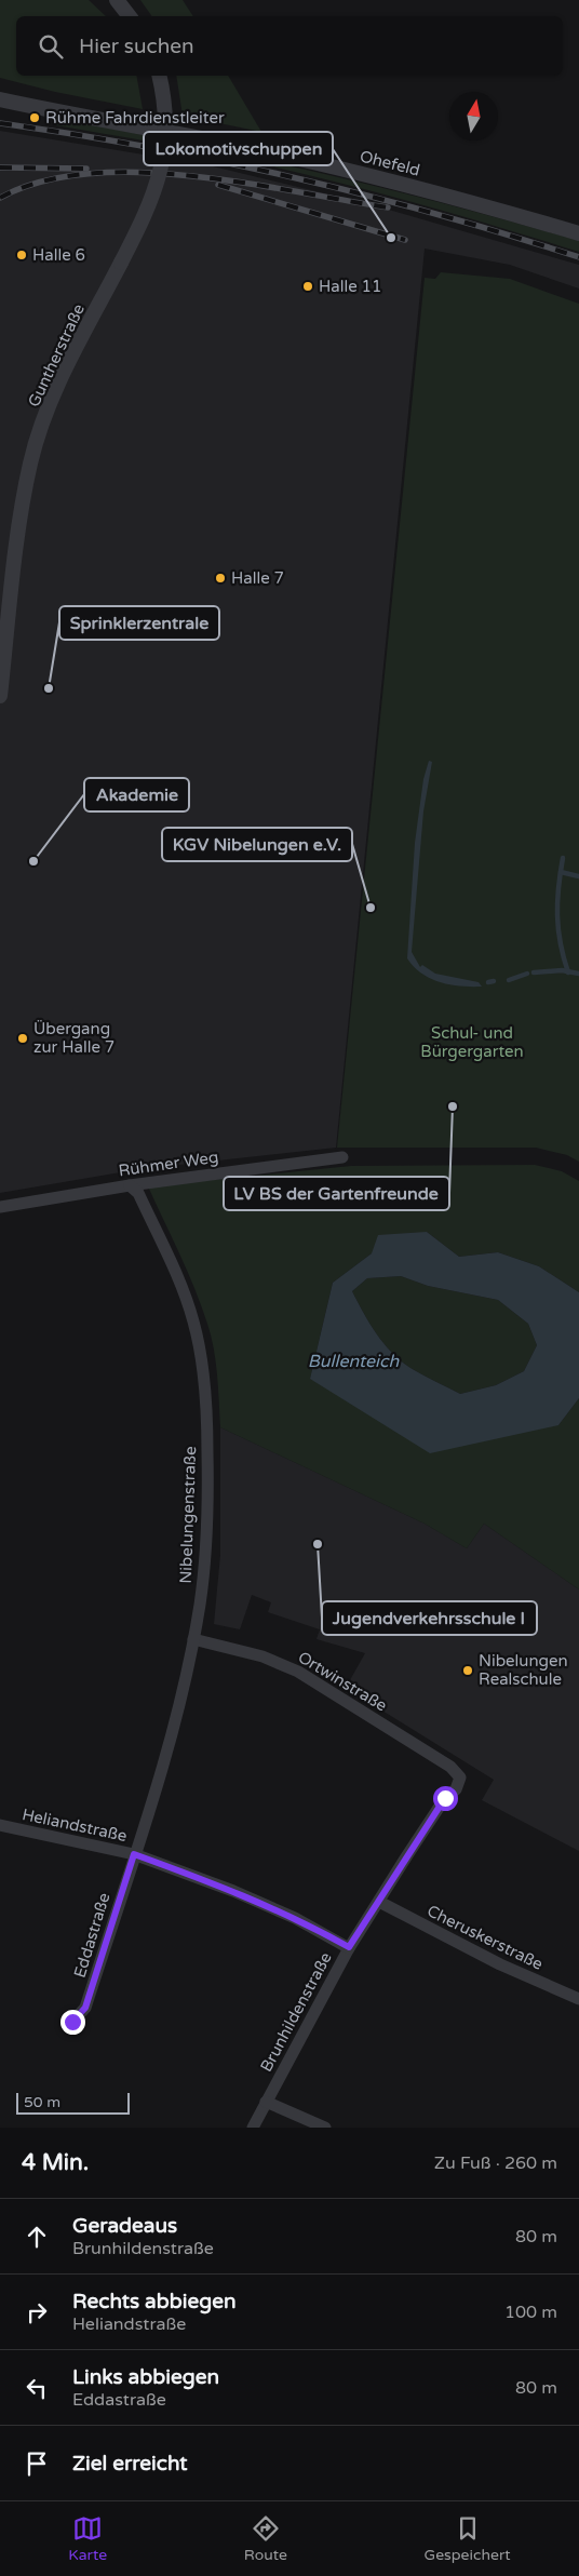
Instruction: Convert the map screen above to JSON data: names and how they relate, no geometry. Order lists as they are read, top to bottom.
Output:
{
  "streets": {
    "street": [
      "Ohefeld",
      "Guntherstraße",
      "Rühmer Weg",
      "Nibelungenstraße",
      "Ortwinstraße",
      "Heliandstraße",
      "Eddastraße",
      "Cheruskerstraße",
      "Brunhildenstraße"
    ]
  },
  "crossings": [
    ["Rühmer Weg", "Nibelungenstraße"],
    ["Nibelungenstraße", "Ortwinstraße"],
    ["Nibelungenstraße", "Heliandstraße"],
    ["Nibelungenstraße", "Eddastraße"],
    ["Ortwinstraße", "Brunhildenstraße"],
    ["Heliandstraße", "Eddastraße"],
    ["Heliandstraße", "Brunhildenstraße"],
    ["Cheruskerstraße", "Brunhildenstraße"]
  ],
  "water": ["Bullenteich"],
  "parks": ["Schul- und Bürgergarten"],
  "places": [
    "Rühme Fahrdienstleiter",
    "Lokomotivschuppen",
    "Halle 6",
    "Halle 11",
    "Halle 7",
    "Sprinklerzentrale",
    "Akademie",
    "KGV Nibelungen e.V.",
    "Übergang zur Halle 7",
    "LV BS der Gartenfreunde",
    "Jugendverkehrsschule I",
    "Nibelungen Realschule"
  ],
  "scale_bar": "50 m",
  "north": "top",
  "page": {
    "search": "Hier suchen",
    "scale": "50 m",
    "heading": ["4 Min.", "Zu Fuß · 260 m"],
    "list": [
      ["Geradeaus", "Brunhildenstraße", "80 m"],
      ["Rechts abbiegen", "Heliandstraße", "100 m"],
      ["Links abbiegen", "Eddastraße", "80 m"],
      "Ziel erreicht"
    ],
    "nav": ["Karte", "Route", "Gespeichert"]
  }
}
